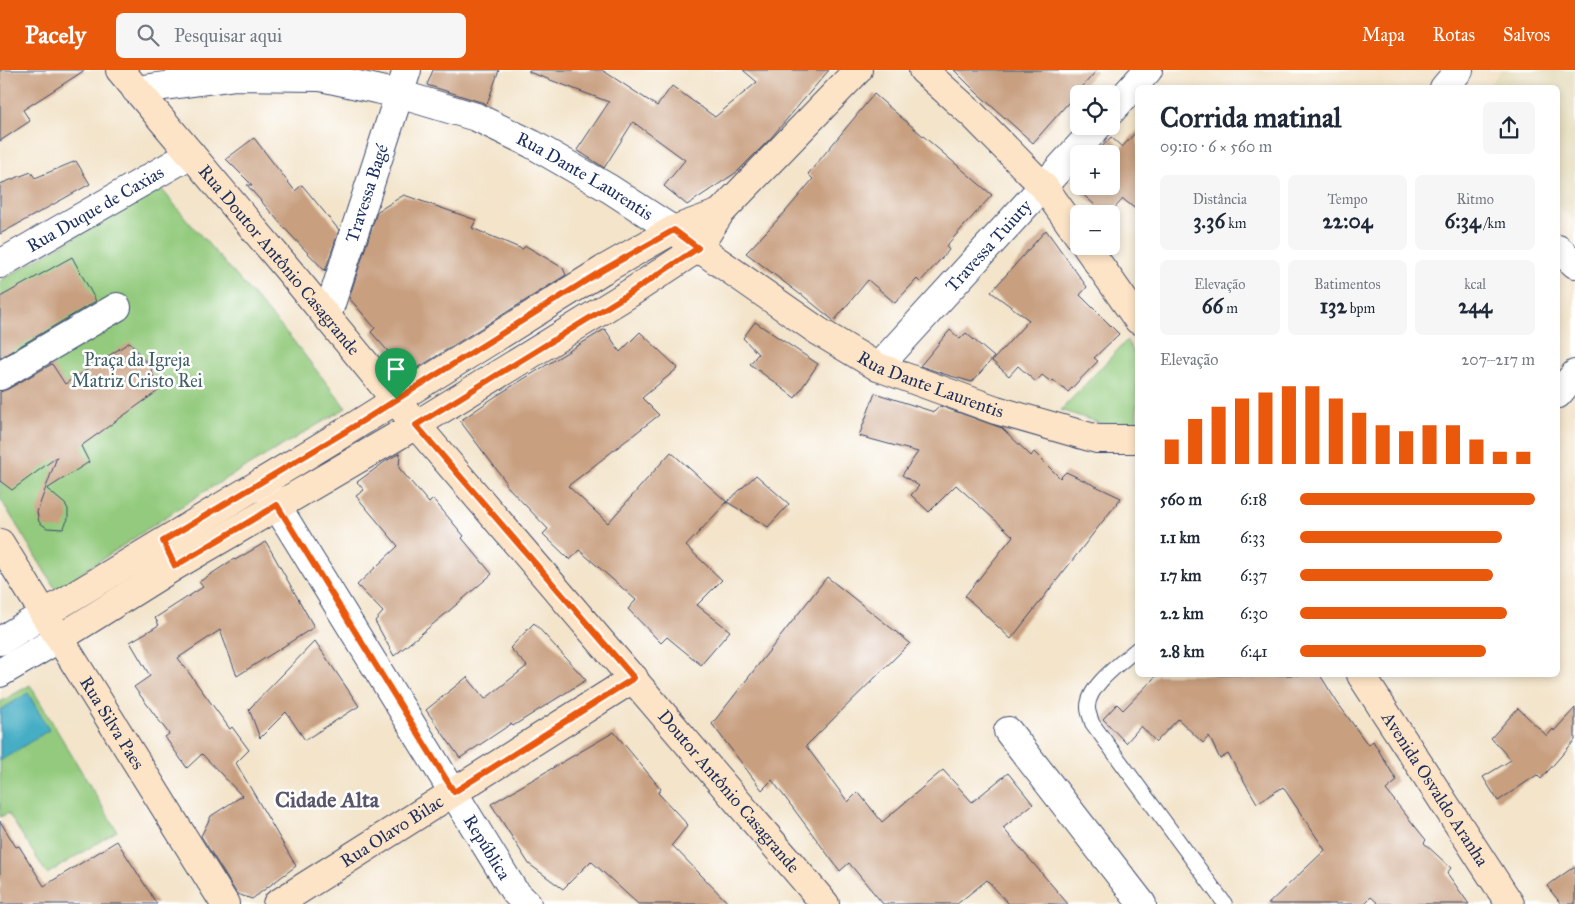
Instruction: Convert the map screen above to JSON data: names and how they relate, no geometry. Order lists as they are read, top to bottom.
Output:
{
  "streets": {
    "main road": [
      "Rua Dante Laurentis",
      "Rua Doutor Antônio Casagrande",
      "Rua Silva Paes",
      "Avenida Osvaldo Aranha",
      "Doutor Antônio Casagrande",
      "Rua Olavo Bilac"
    ],
    "street": [
      "Travessa Bagé",
      "Rua Duque de Caxias",
      "Travessa Tuiuty",
      "República"
    ]
  },
  "crossings": [
    ["Rua Dante Laurentis", "Travessa Bagé"],
    ["Rua Dante Laurentis", "Travessa Tuiuty"],
    ["Rua Dante Laurentis", "Rua Doutor Antônio Casagrande"],
    ["Travessa Bagé", "Rua Doutor Antônio Casagrande"],
    ["Rua Duque de Caxias", "Rua Doutor Antônio Casagrande"],
    ["Rua Doutor Antônio Casagrande", "Doutor Antônio Casagrande"],
    ["Rua Doutor Antônio Casagrande", "Rua Olavo Bilac"],
    ["Doutor Antônio Casagrande", "Rua Olavo Bilac"],
    ["Rua Olavo Bilac", "República"]
  ],
  "districts": ["Cidade Alta"],
  "parks": ["Praça da Igreja Matriz Cristo Rei"],
  "page": {
    "header": "Pacely",
    "search": "Pesquisar aqui",
    "nav": ["Mapa", "Rotas", "Salvos"],
    "map_buttons": ["+", "−"],
    "heading": ["Corrida matinal", "09:10 · 6 × 560 m"],
    "stats": [
      ["Distância", "3.36 km"],
      ["Tempo", "22:04"],
      ["Ritmo", "6:34 /km"],
      ["Elevação", "66 m"],
      ["Batimentos", "132 bpm"],
      ["kcal", "244"]
    ],
    "chart": ["Elevação", "207–217 m"],
    "list": [
      {
        "name": "560 m",
        "note": "6:18"
      },
      {
        "name": "1.1 km",
        "note": "6:33"
      },
      {
        "name": "1.7 km",
        "note": "6:37"
      },
      {
        "name": "2.2 km",
        "note": "6:30"
      },
      {
        "name": "2.8 km",
        "note": "6:41"
      }
    ]
  }
}
